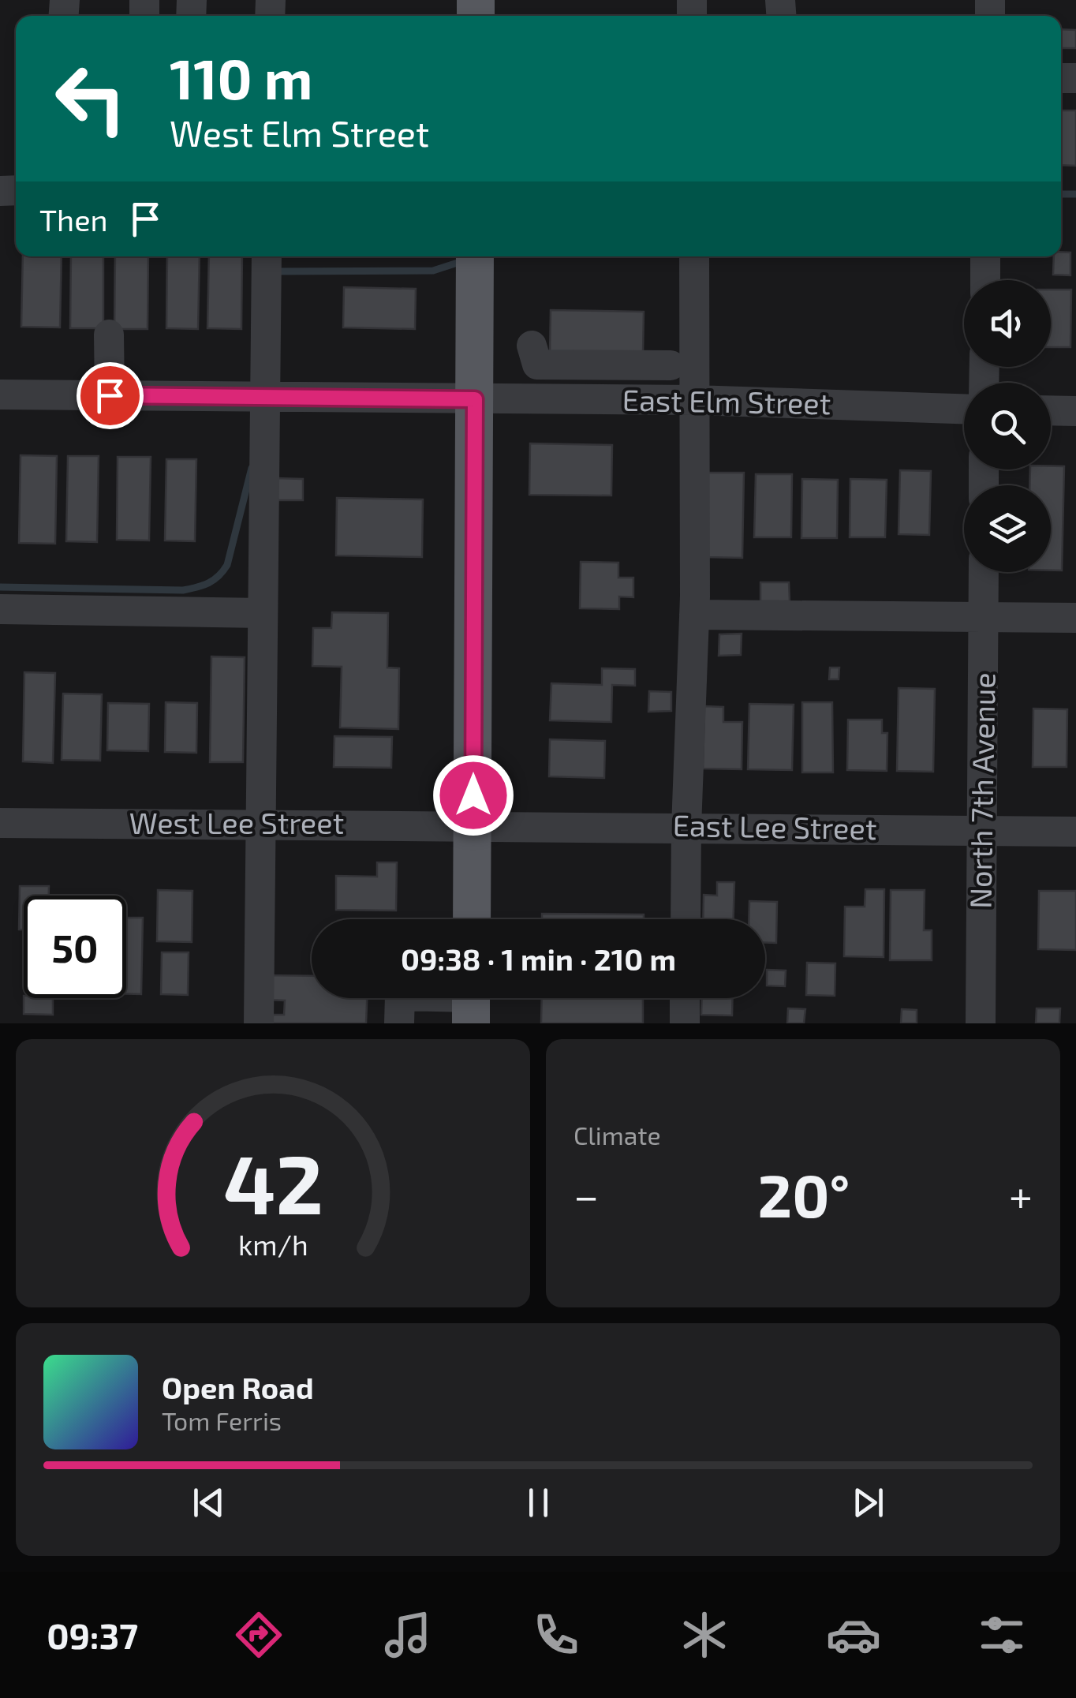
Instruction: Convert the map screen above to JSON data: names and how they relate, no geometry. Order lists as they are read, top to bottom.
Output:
{
  "streets": {
    "street": [
      "East Elm Street",
      "North 7th Avenue",
      "West Lee Street",
      "East Lee Street"
    ]
  },
  "crossings": [
    ["North 7th Avenue", "East Lee Street"],
    ["West Lee Street", "East Lee Street"]
  ],
  "page": {
    "turn": ["110 m", "West Elm Street"],
    "then": "Then",
    "limit": "50",
    "trip": "09:38 · 1 min · 210 m",
    "tile": "Climate",
    "heat": ["−", "20°", "+"],
    "song": ["Open Road", "Tom Ferris"],
    "tabs": "09:37",
    "gauge": ["42", "km/h"]
  }
}
